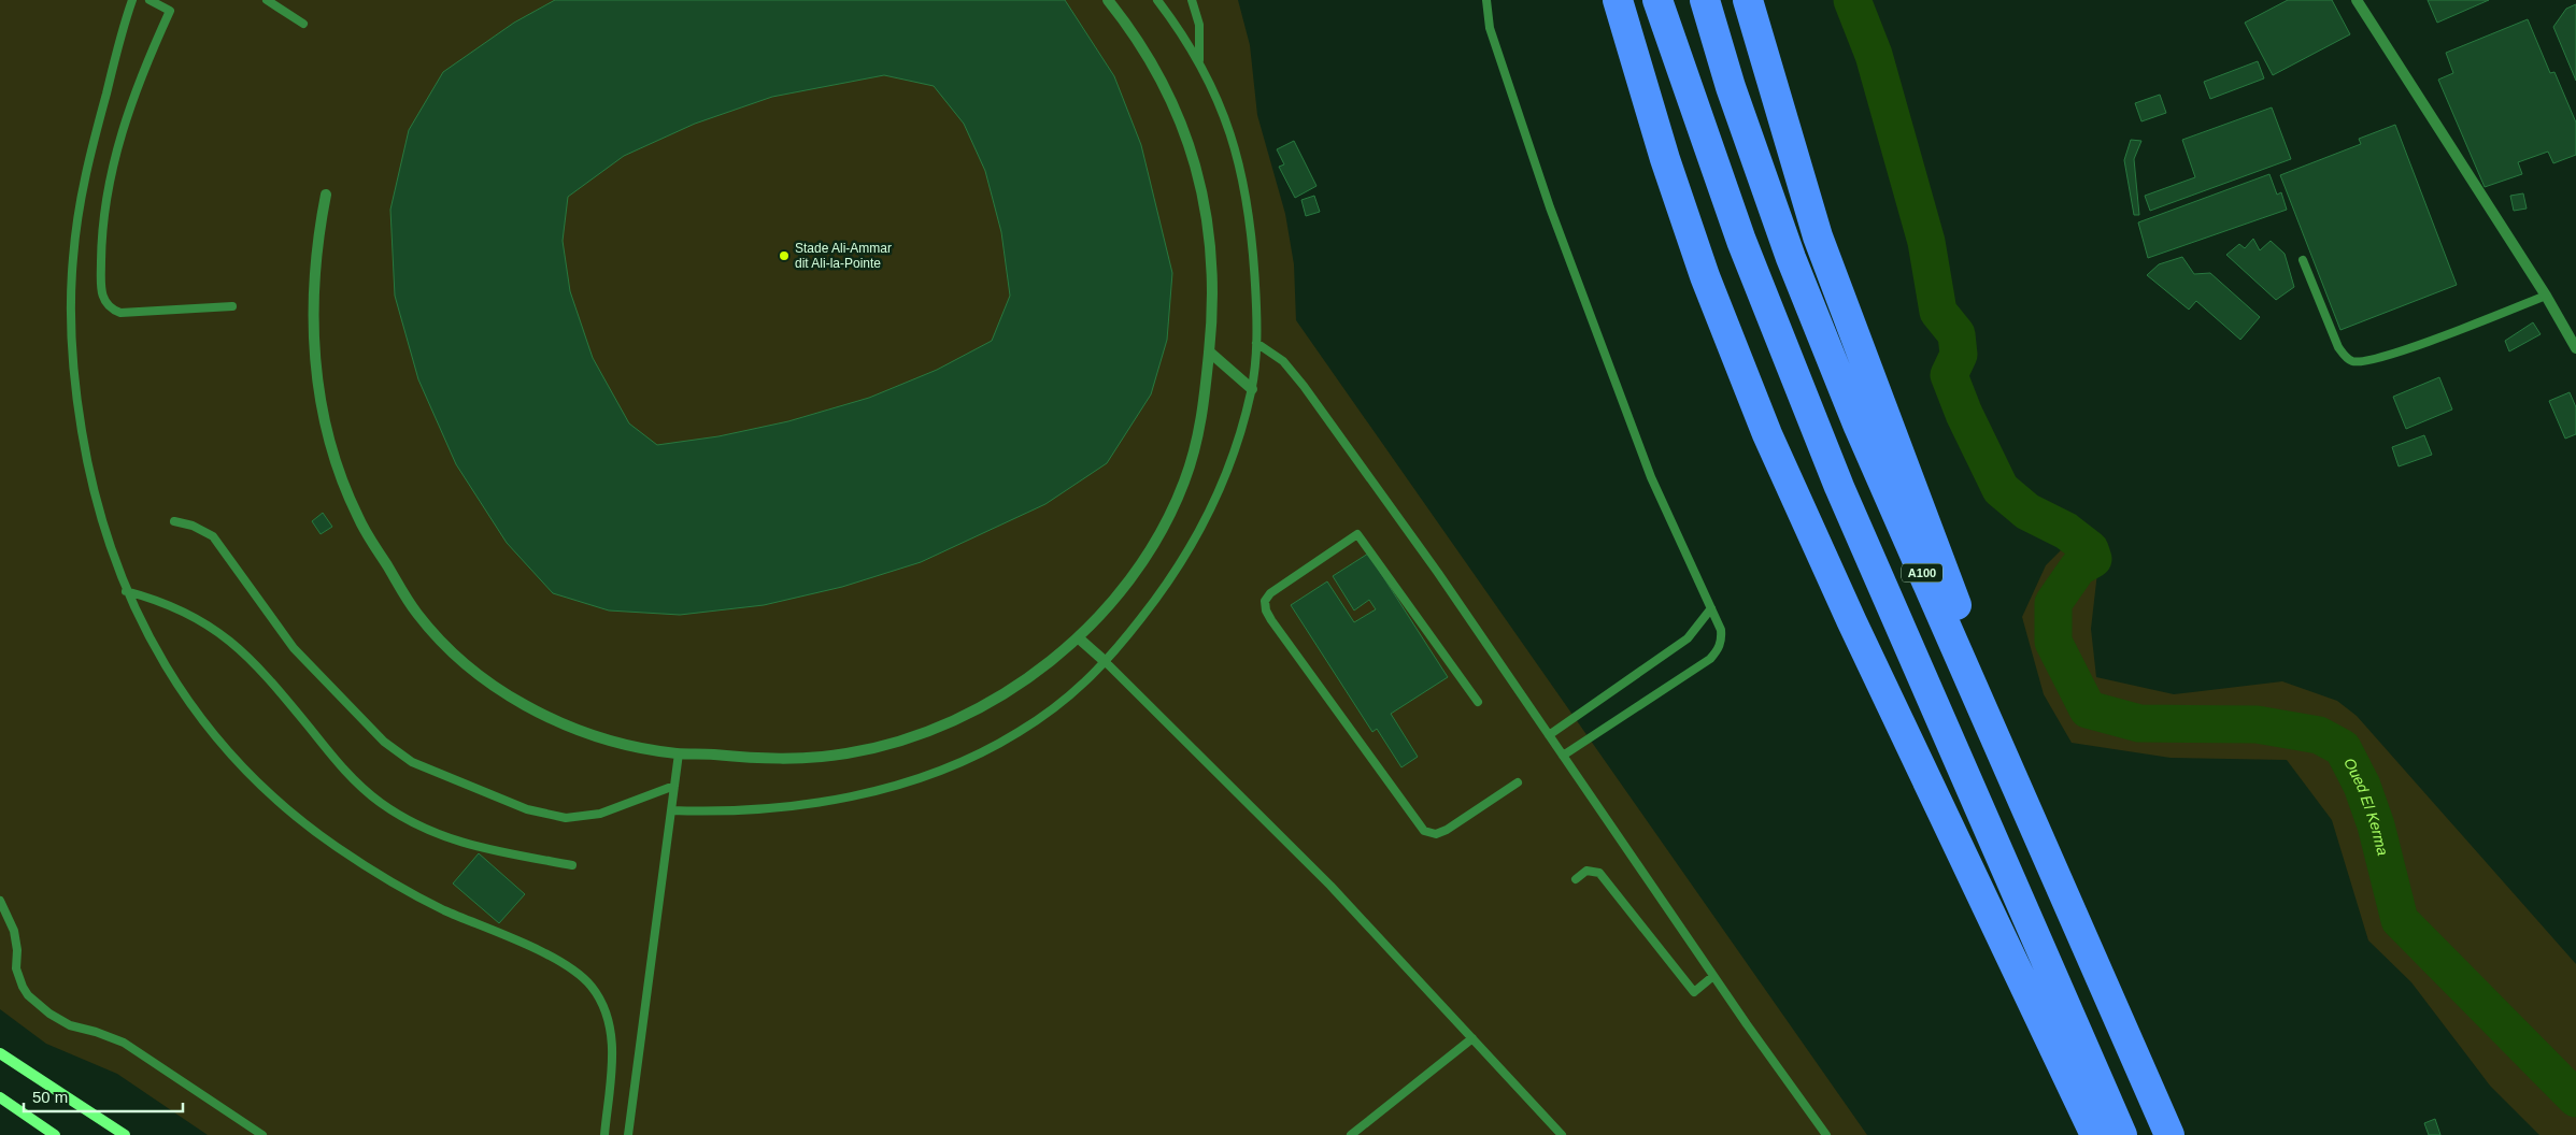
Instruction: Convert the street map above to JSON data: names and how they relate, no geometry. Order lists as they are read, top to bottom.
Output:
{
  "streets": {
    "highway": ["A100"]
  },
  "water": ["Oued El Kerma"],
  "places": ["Stade Ali-Ammar dit Ali-la-Pointe"],
  "scale_bar": "50 m"
}
